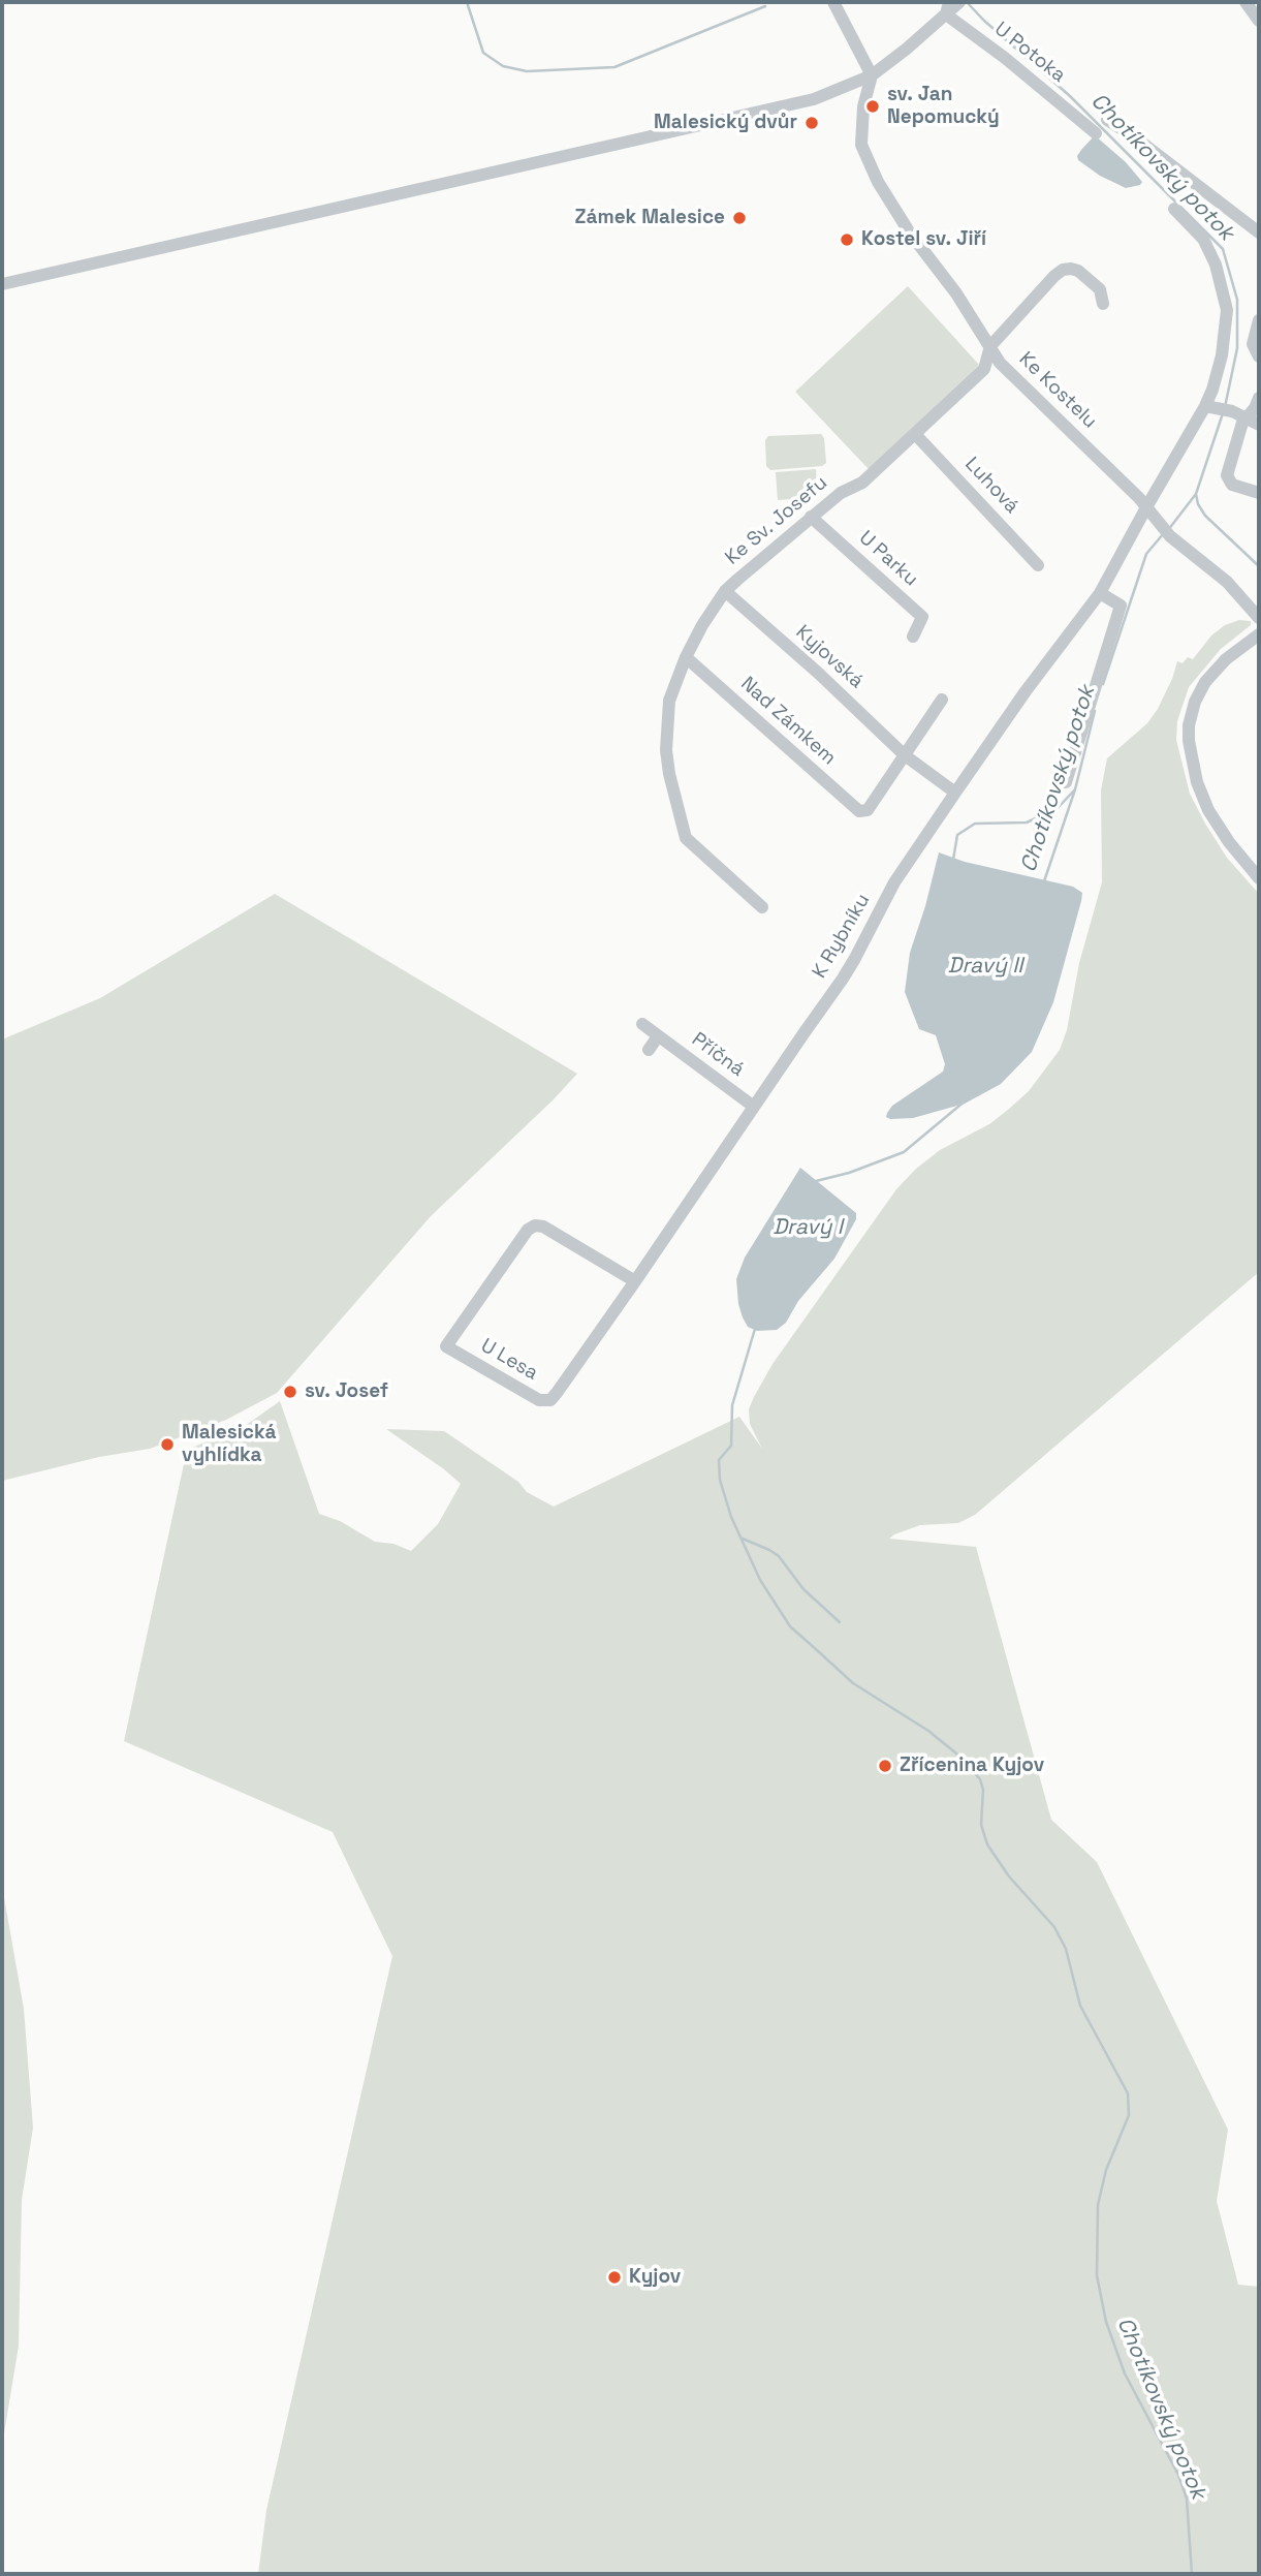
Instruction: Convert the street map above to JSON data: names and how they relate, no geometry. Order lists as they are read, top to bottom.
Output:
{
  "streets": {
    "street": [
      "U Potoka",
      "Ke Kostelu",
      "Luhová",
      "Ke Sv. Josefu",
      "U Parku",
      "Kyjovská",
      "Nad Zámkem",
      "K Rybníku",
      "Příčná",
      "U Lesa"
    ]
  },
  "crossings": [
    ["Ke Kostelu", "Ke Sv. Josefu"],
    ["Ke Kostelu", "K Rybníku"],
    ["Luhová", "Ke Sv. Josefu"],
    ["Ke Sv. Josefu", "U Parku"],
    ["Ke Sv. Josefu", "Kyjovská"],
    ["Ke Sv. Josefu", "Nad Zámkem"],
    ["Kyjovská", "Nad Zámkem"],
    ["Kyjovská", "K Rybníku"],
    ["K Rybníku", "Příčná"],
    ["K Rybníku", "U Lesa"]
  ],
  "water": ["Chotíkovský potok", "Dravý II", "Dravý I"],
  "places": [
    "sv. Jan Nepomucký",
    "Malesický dvůr",
    "Zámek Malesice",
    "Kostel sv. Jiří",
    "sv. Josef",
    "Malesická vyhlídka",
    "Zřícenina Kyjov",
    "Kyjov"
  ]
}
